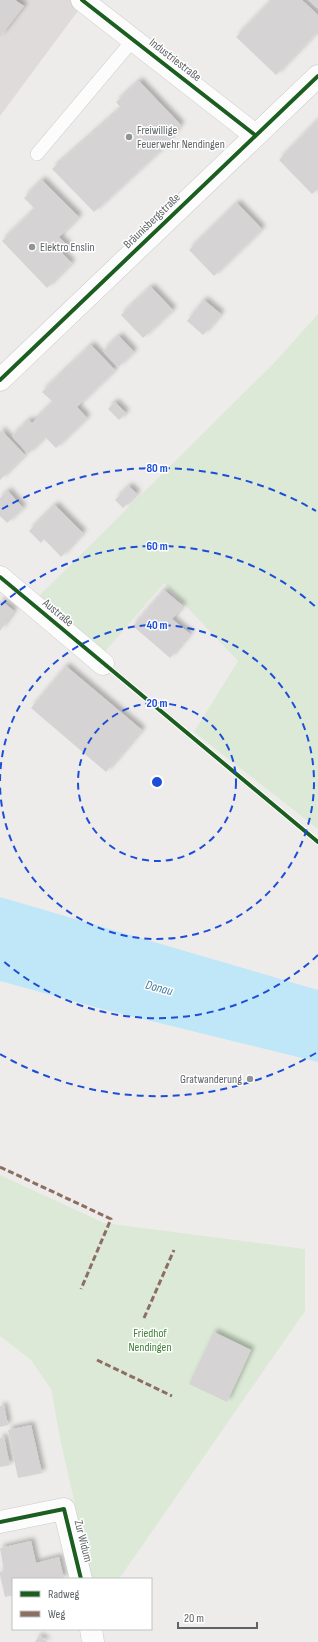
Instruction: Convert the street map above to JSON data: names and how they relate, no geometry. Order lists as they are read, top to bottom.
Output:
{
  "streets": {
    "street": [
      "Industriestraße",
      "Bräunisbergstraße",
      "Austraße",
      "Zur Widum"
    ]
  },
  "crossings": [
    ["Industriestraße", "Bräunisbergstraße"]
  ],
  "water": ["Donau"],
  "parks": ["Friedhof Nendingen"],
  "places": ["Freiwillige Feuerwehr Nendingen", "Elektro Enslin", "Gratwanderung"],
  "legend": ["Radweg", "Weg"],
  "scale_bar": "20 m",
  "rings": [
    "80 m",
    "60 m",
    "40 m",
    "20 m"
  ]
}
